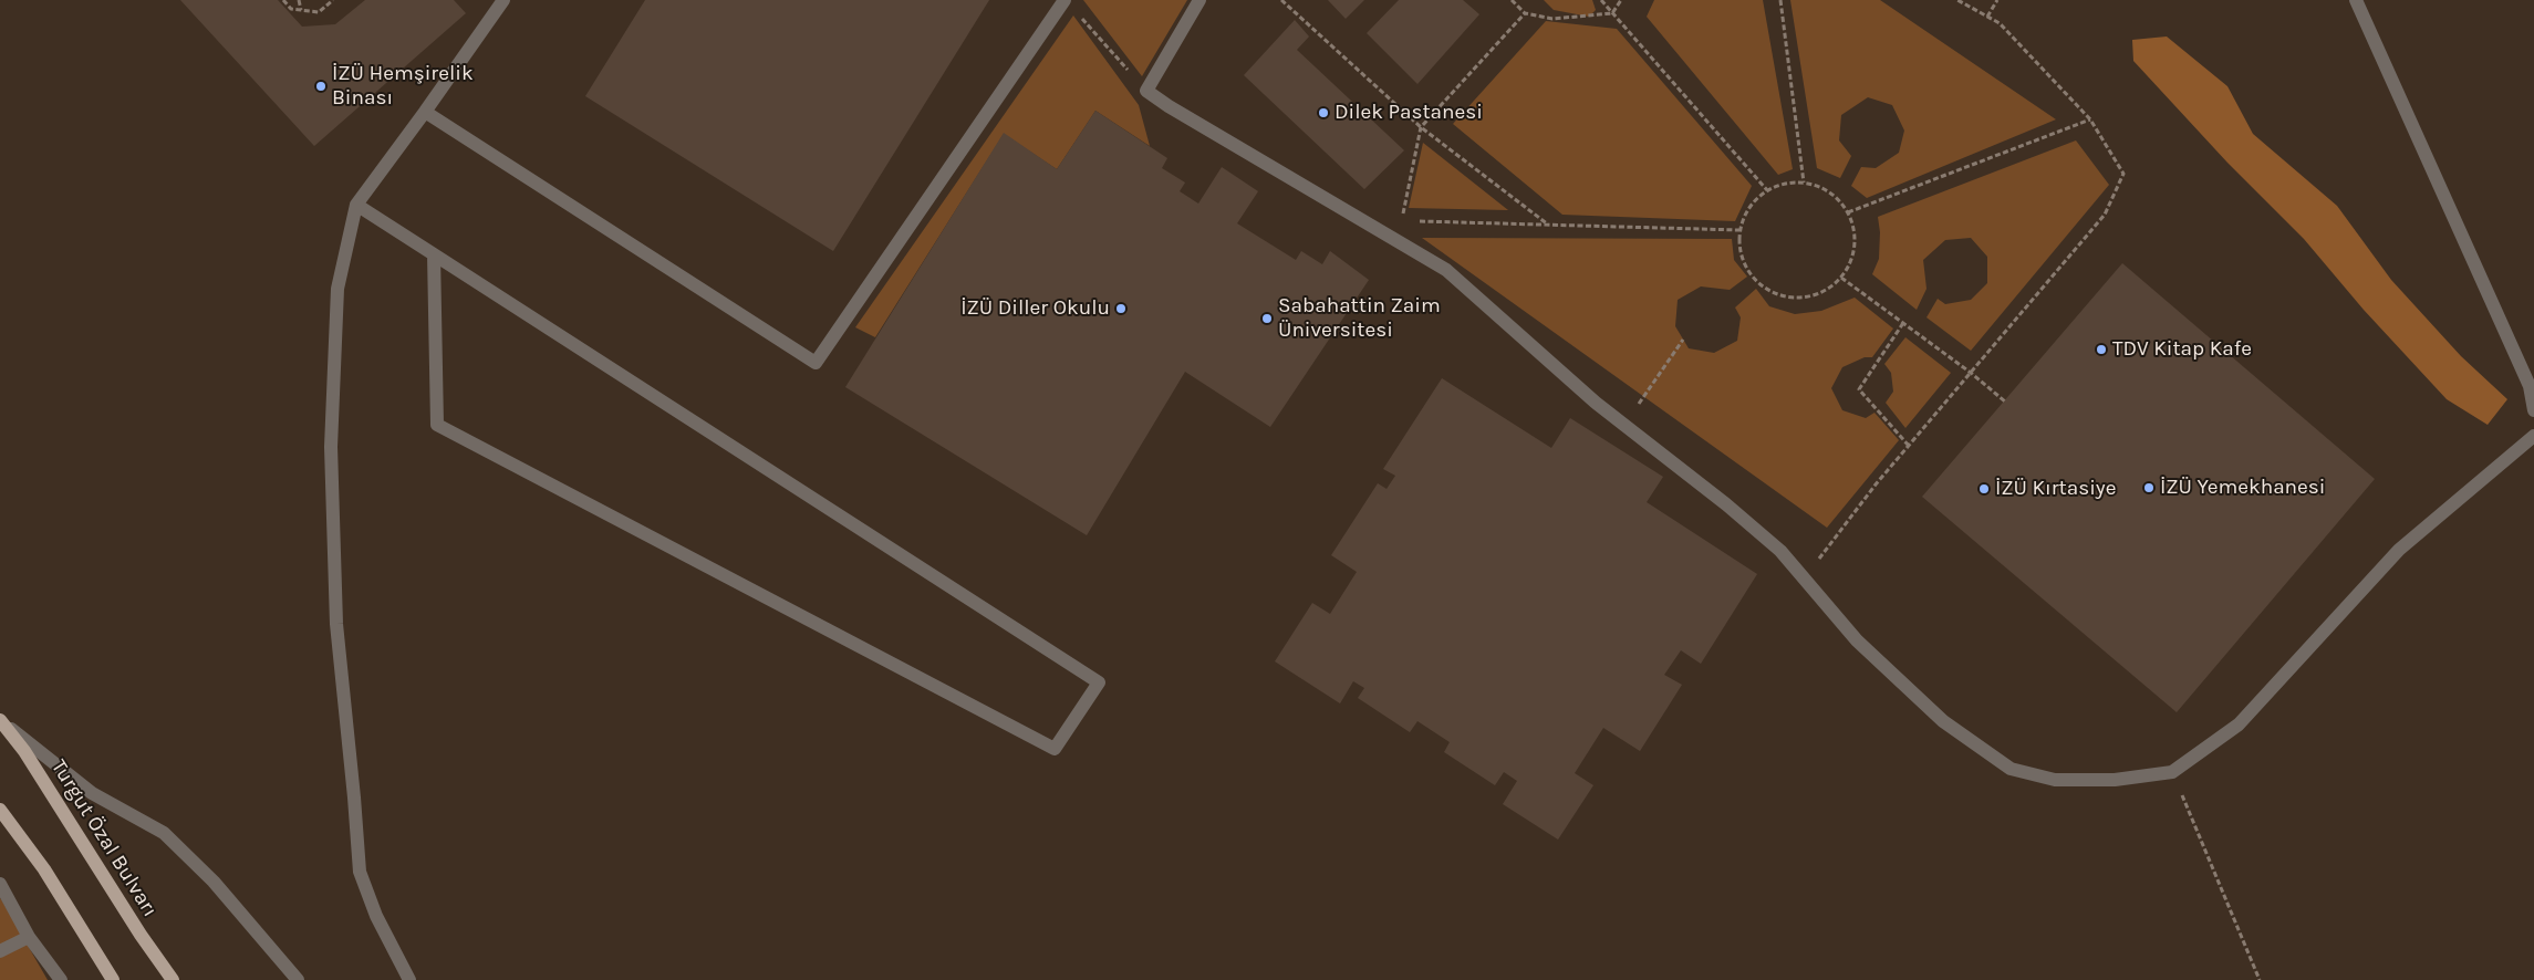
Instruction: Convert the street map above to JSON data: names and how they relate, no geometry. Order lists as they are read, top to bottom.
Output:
{
  "streets": {
    "main road": ["Turgut Özal Bulvarı"]
  },
  "places": [
    "İZÜ Hemşirelik Binası",
    "Dilek Pastanesi",
    "İZÜ Diller Okulu",
    "Sabahattin Zaim Üniversitesi",
    "TDV Kitap Kafe",
    "İZÜ Yemekhanesi",
    "İZÜ Kırtasiye"
  ]
}
